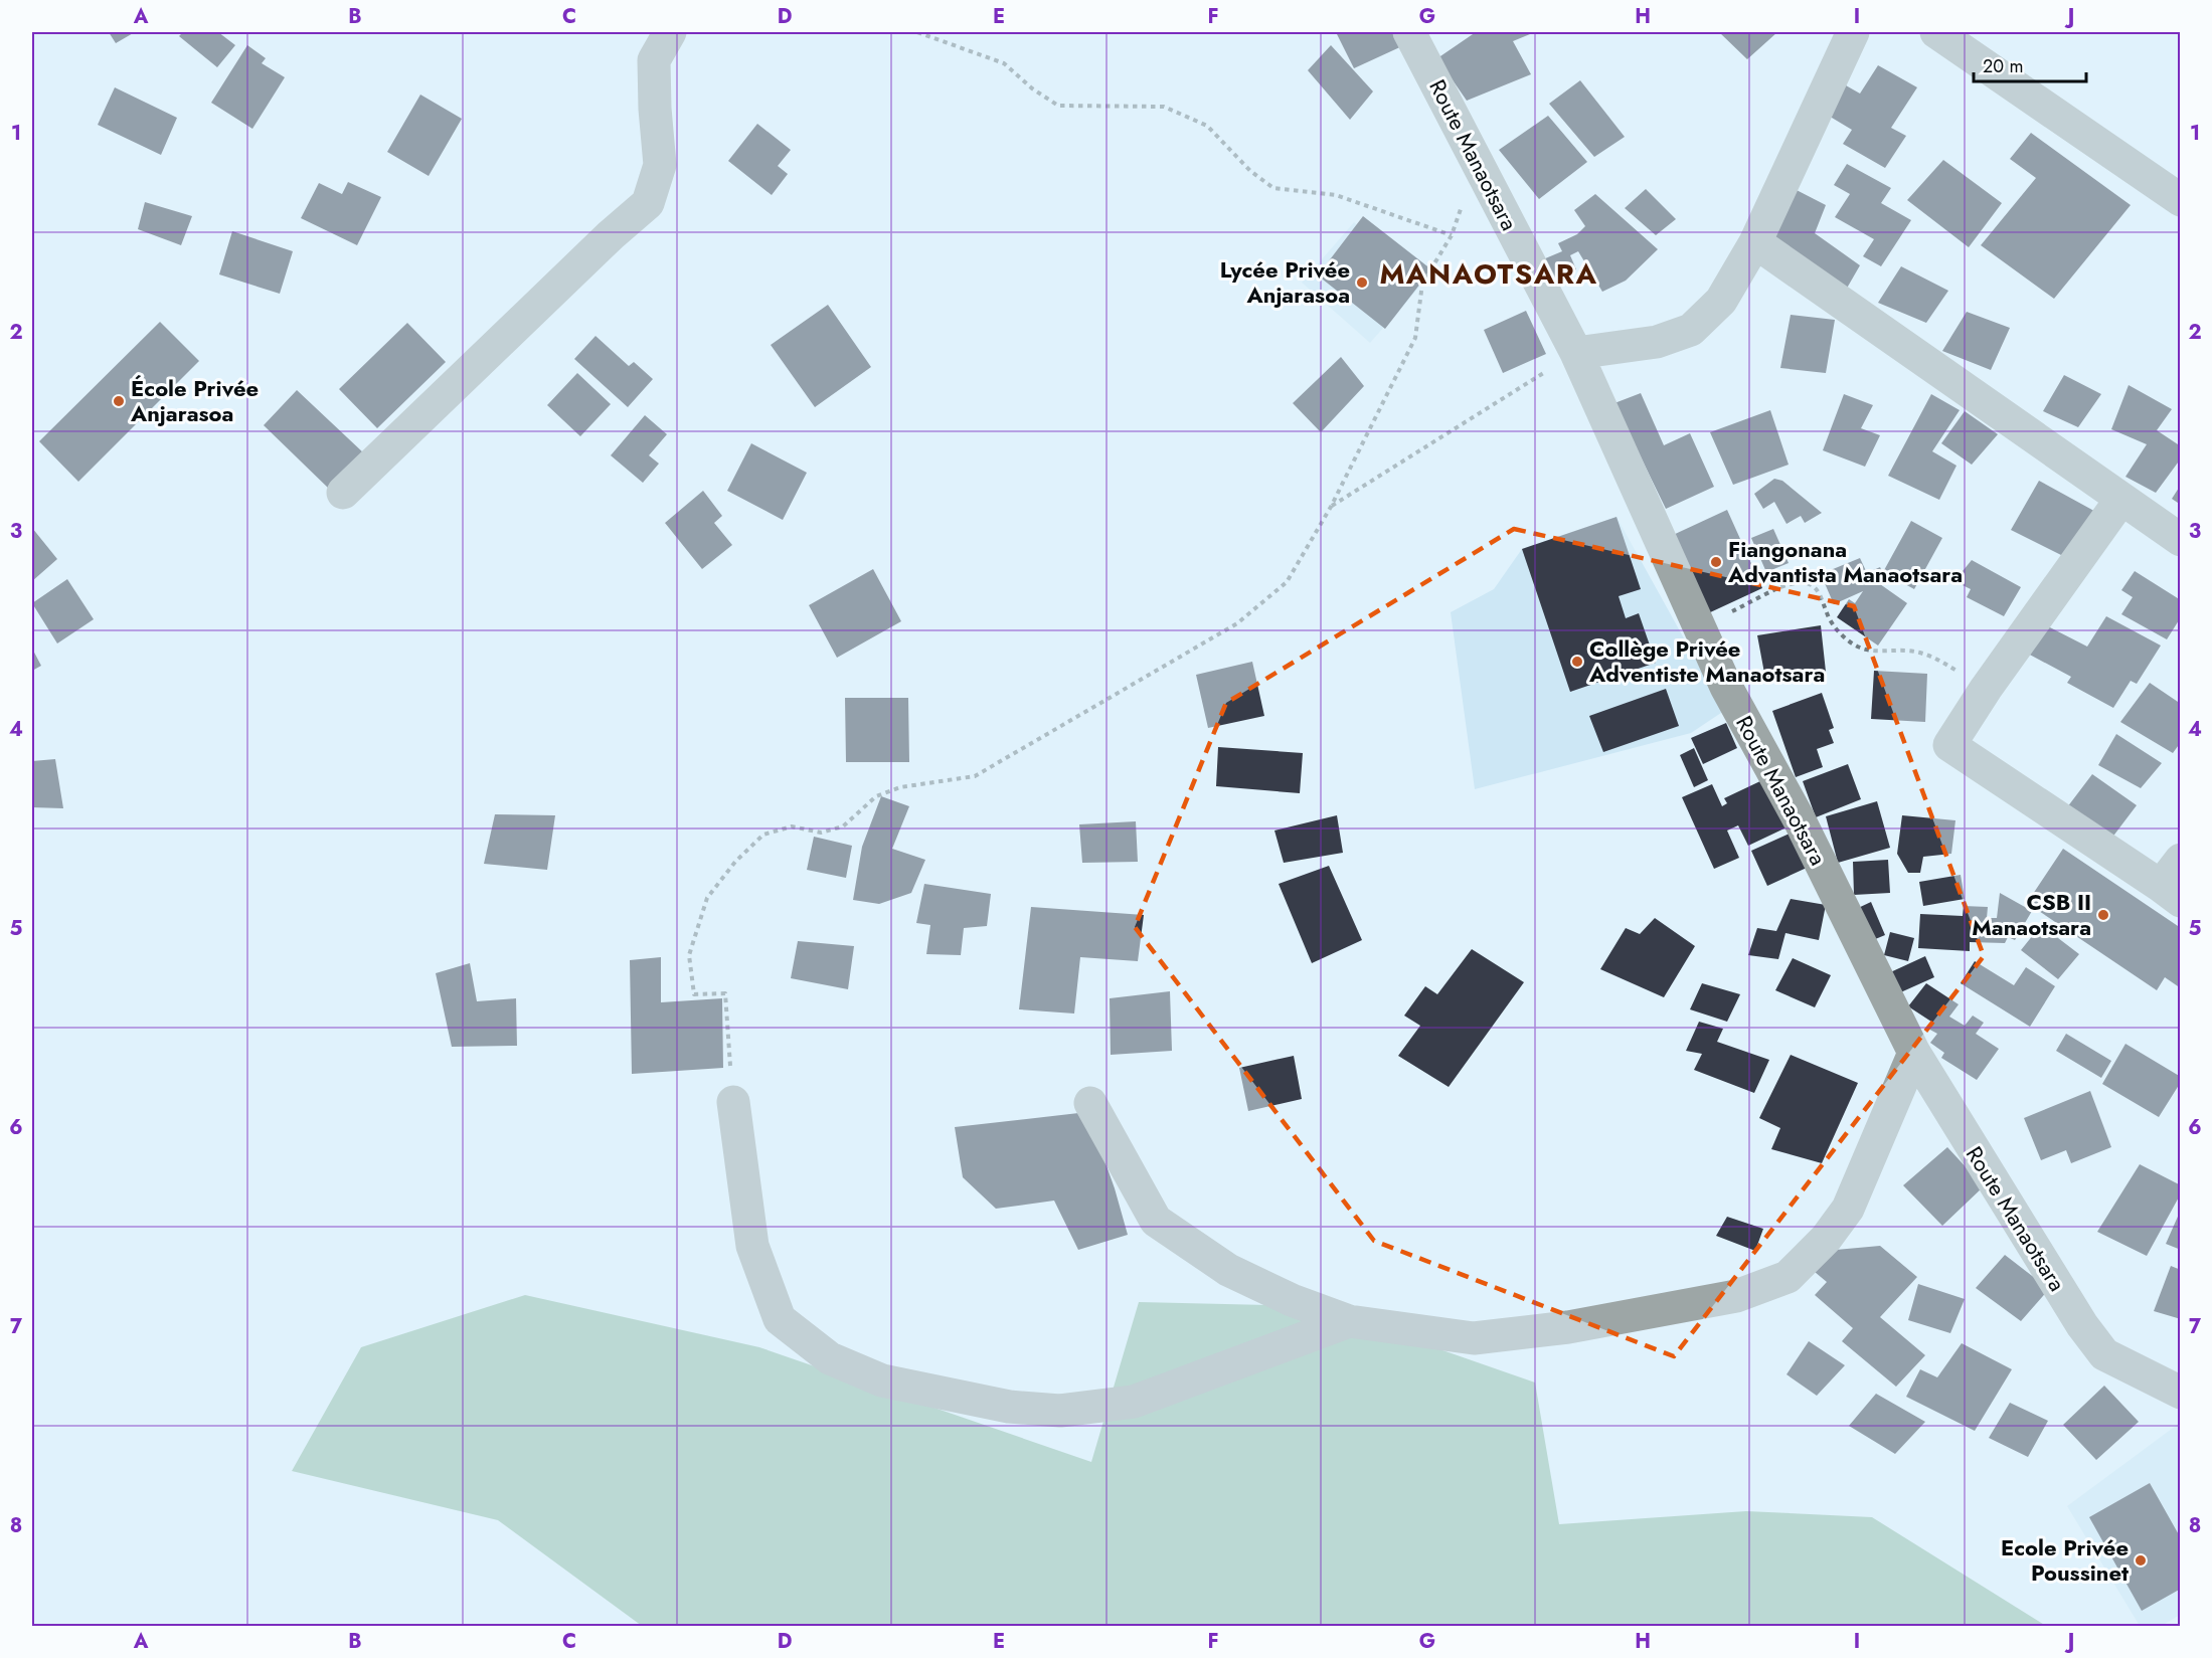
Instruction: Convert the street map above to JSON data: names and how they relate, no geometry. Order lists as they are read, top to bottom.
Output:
{
  "streets": {
    "street": ["Route Manaotsara"]
  },
  "districts": ["MANAOTSARA"],
  "places": [
    "Lycée Privée Anjarasoa",
    "École Privée Anjarasoa",
    "Fiangonana Advantista Manaotsara",
    "Collège Privée Adventiste Manaotsara",
    "CSB II Manaotsara",
    "Ecole Privée Poussinet"
  ],
  "scale_bar": "20 m",
  "grid": {
    "columns": [
      "A",
      "B",
      "C",
      "D",
      "E",
      "F",
      "G",
      "H",
      "I",
      "J"
    ],
    "rows": [
      "1",
      "2",
      "3",
      "4",
      "5",
      "6",
      "7",
      "8"
    ]
  }
}
